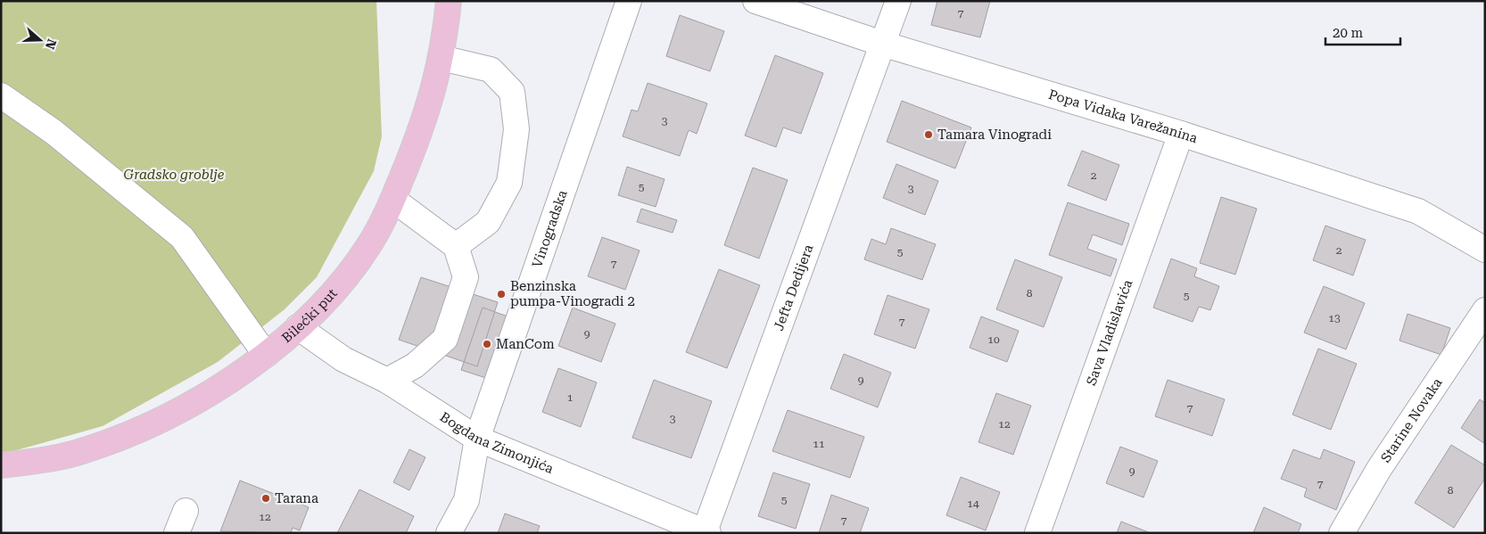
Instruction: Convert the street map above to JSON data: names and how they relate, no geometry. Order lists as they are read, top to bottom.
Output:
{
  "streets": {
    "main road": ["Bilećki put"],
    "street": [
      "Popa Vidaka Varežanina",
      "Vinogradska",
      "Jefta Dedijera",
      "Sava Vladislavića",
      "Starine Novaka",
      "Bogdana Zimonjića"
    ]
  },
  "crossings": [
    ["Popa Vidaka Varežanina", "Jefta Dedijera"],
    ["Popa Vidaka Varežanina", "Sava Vladislavića"],
    ["Vinogradska", "Bogdana Zimonjića"],
    ["Jefta Dedijera", "Bogdana Zimonjića"],
    ["Bilećki put", "Bogdana Zimonjića"]
  ],
  "parks": ["Gradsko groblje"],
  "places": [
    "Tamara Vinogradi",
    "Benzinska pumpa-Vinogradi 2",
    "ManCom",
    "Tarana"
  ],
  "house_numbers": [
    "7",
    "3",
    "2",
    "5",
    "3",
    "2",
    "5",
    "7",
    "8",
    "5",
    "13",
    "7",
    "9",
    "10",
    "9",
    "1",
    "7",
    "3",
    "12",
    "11",
    "9",
    "7",
    "8",
    "5",
    "14",
    "12",
    "7"
  ],
  "scale_bar": "20 m",
  "north": "right"
}
